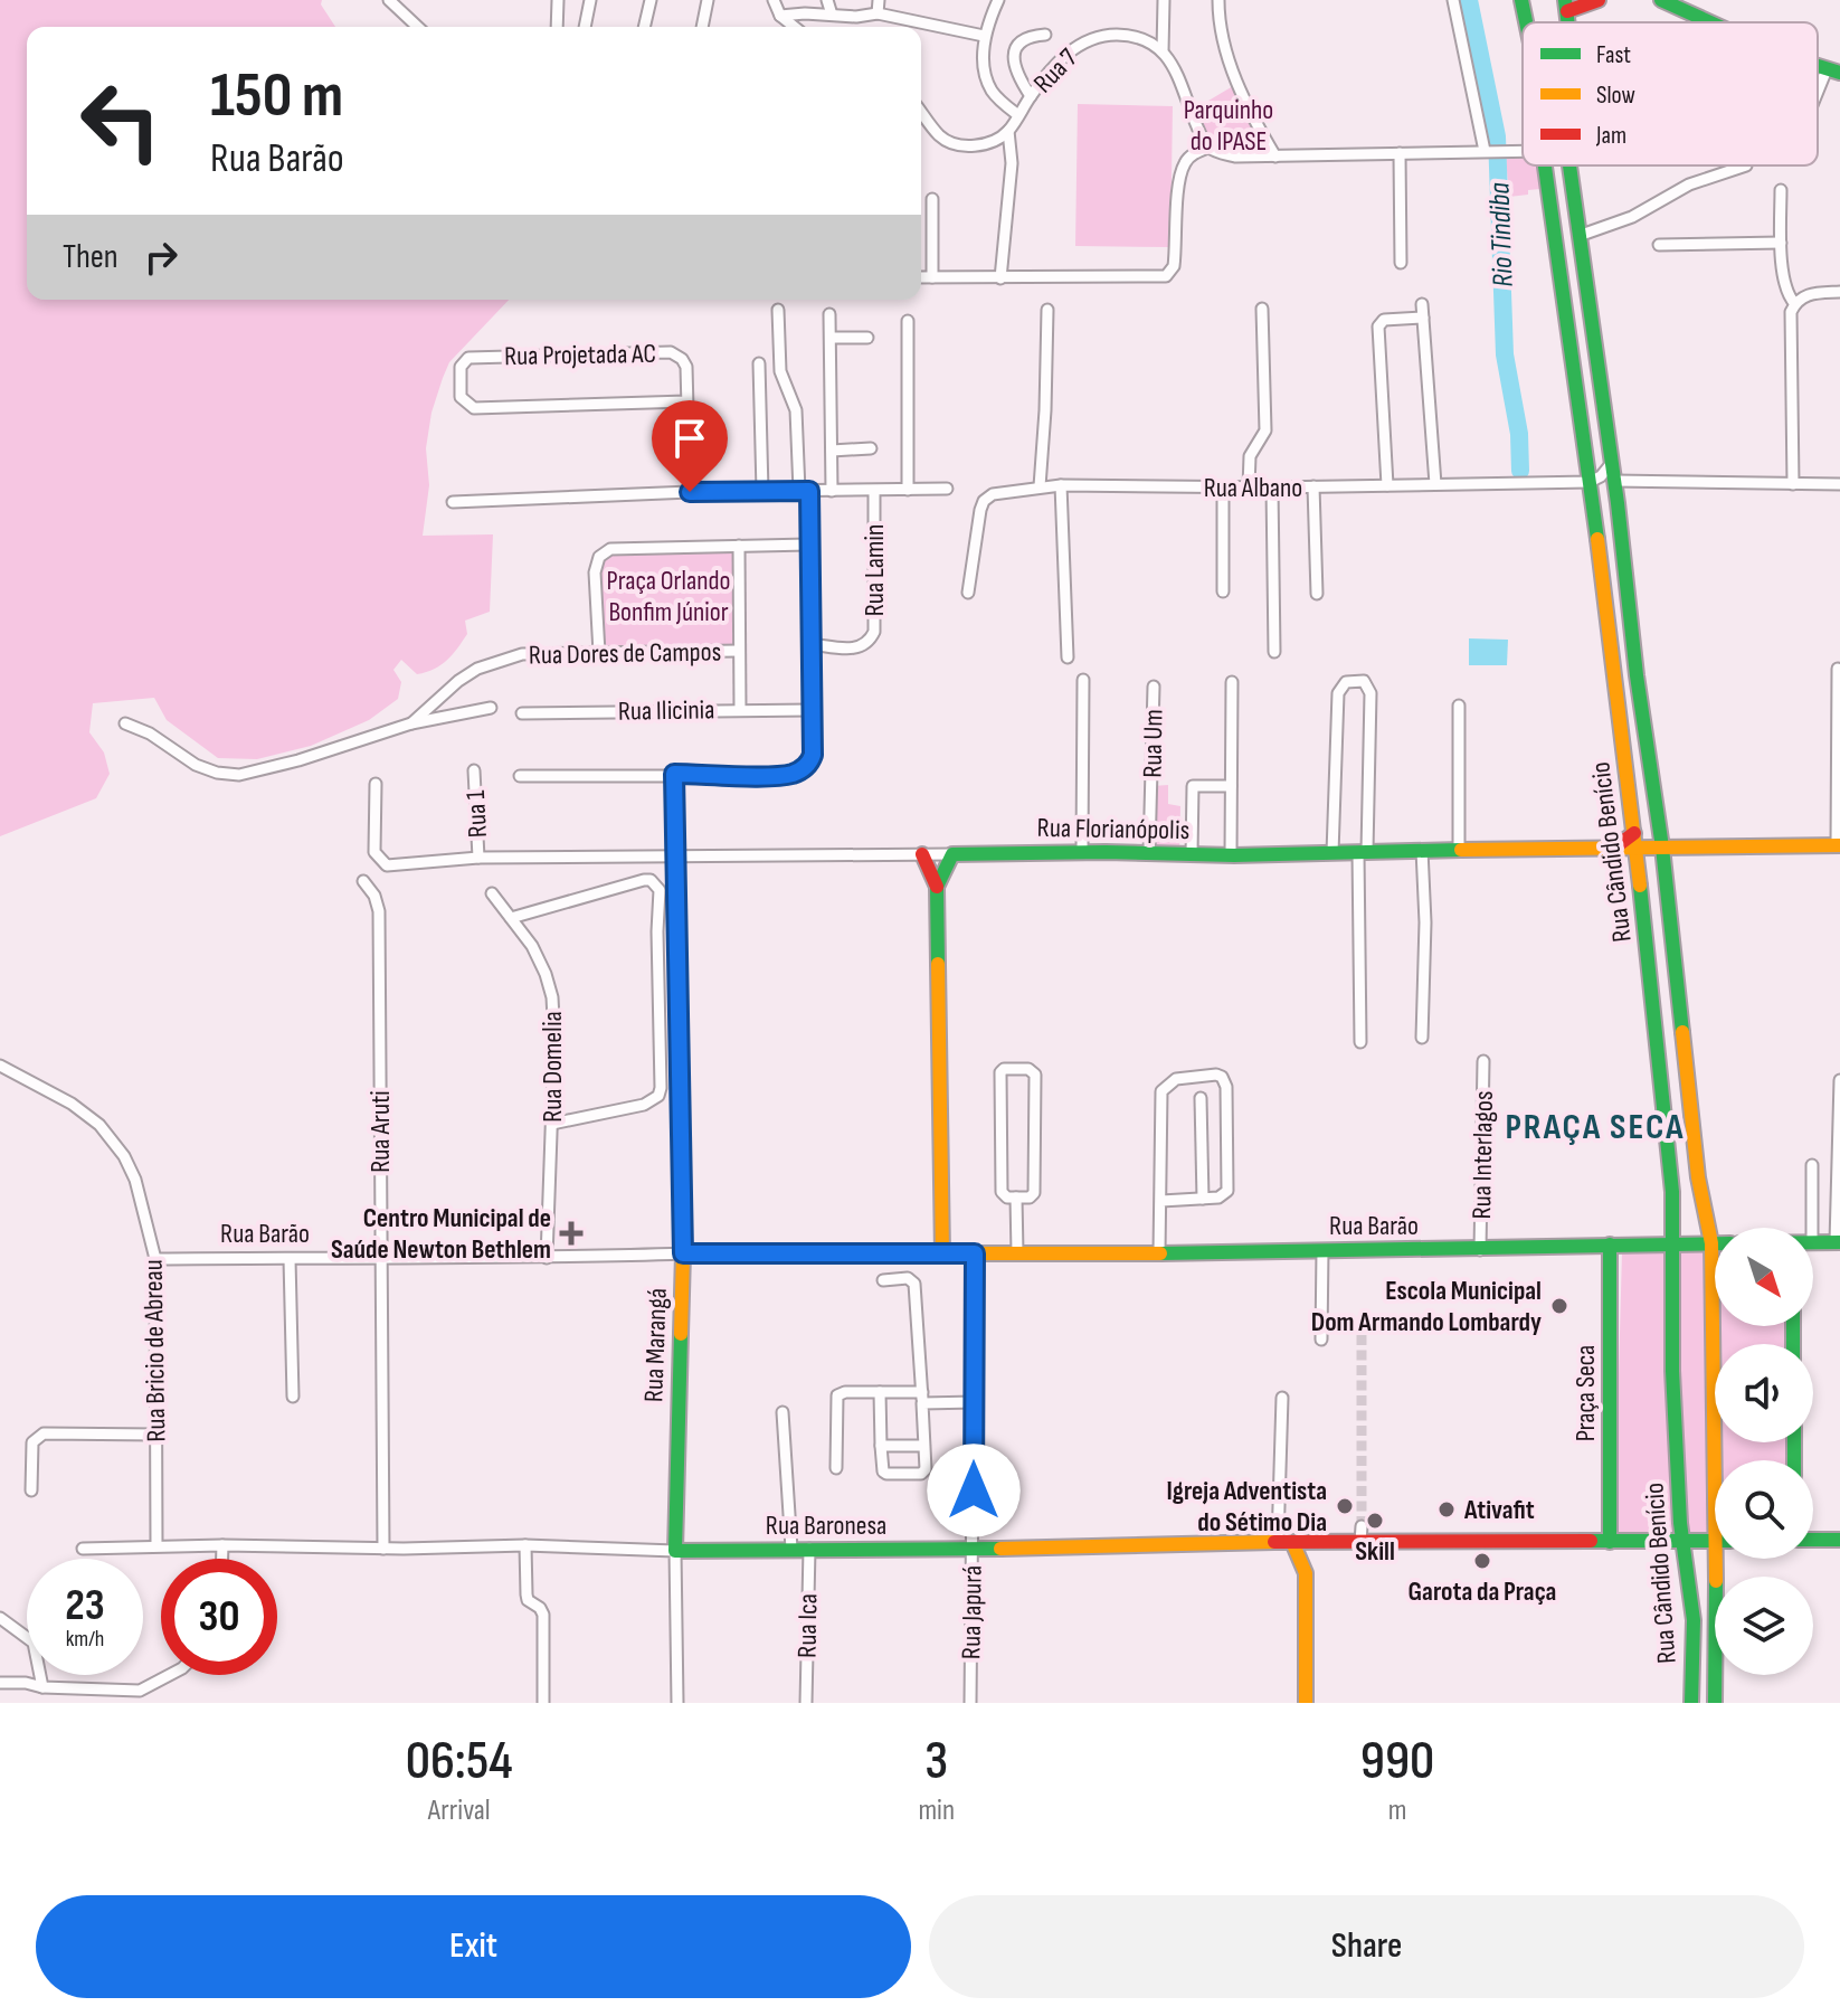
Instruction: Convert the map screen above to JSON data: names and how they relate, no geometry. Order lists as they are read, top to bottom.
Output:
{
  "streets": {
    "street": [
      "Rua 7",
      "Rua Projetada AC",
      "Rua Albano",
      "Rua Lamin",
      "Rua Dores de Campos",
      "Rua Ilicinia",
      "Rua Um",
      "Rua 1",
      "Rua Florianópolis",
      "Rua Cândido Benício",
      "Rua Domelia",
      "Rua Aruti",
      "Rua Interlagos",
      "Rua Barão",
      "Rua Marangá",
      "Rua Bricio de Abreau",
      "Praça Seca",
      "Rua Baronesa",
      "Rua Japurá",
      "Rua Ica"
    ]
  },
  "crossings": [
    ["Rua Albano", "Rua Cândido Benício"],
    ["Rua Um", "Rua Florianópolis"],
    ["Rua 1", "Rua Florianópolis"],
    ["Rua Florianópolis", "Rua Cândido Benício"],
    ["Rua Florianópolis", "Rua Marangá"],
    ["Rua Cândido Benício", "Rua Barão"],
    ["Rua Cândido Benício", "Rua Baronesa"],
    ["Rua Domelia", "Rua Barão"],
    ["Rua Aruti", "Rua Barão"],
    ["Rua Aruti", "Rua Baronesa"],
    ["Rua Interlagos", "Rua Barão"],
    ["Rua Barão", "Rua Marangá"],
    ["Rua Barão", "Rua Bricio de Abreau"],
    ["Rua Barão", "Praça Seca"],
    ["Rua Barão", "Rua Japurá"],
    ["Rua Marangá", "Rua Baronesa"],
    ["Rua Bricio de Abreau", "Rua Baronesa"],
    ["Praça Seca", "Rua Baronesa"],
    ["Rua Baronesa", "Rua Japurá"],
    ["Rua Baronesa", "Rua Ica"]
  ],
  "districts": ["PRAÇA SECA"],
  "water": ["Rio Tindiba"],
  "parks": ["Parquinho do IPASE", "Praça Orlando Bonfim Júnior"],
  "places": {
    "health": ["Centro Municipal de Saúde Newton Bethlem"],
    "other": [
      "Escola Municipal Dom Armando Lombardy",
      "Igreja Adventista do Sétimo Dia",
      "Ativafit",
      "Skill",
      "Garota da Praça"
    ]
  },
  "legend": ["Fast", "Slow", "Jam"],
  "north": "bottom right",
  "page": {
    "turn": ["150 m", "Rua Barão"],
    "then": "Then",
    "speed": "23 km/h",
    "limit": "30",
    "eta": [
      "06:54",
      "Arrival",
      "3",
      "min",
      "990",
      "m"
    ],
    "buttons": ["Exit", "Share"]
  }
}
